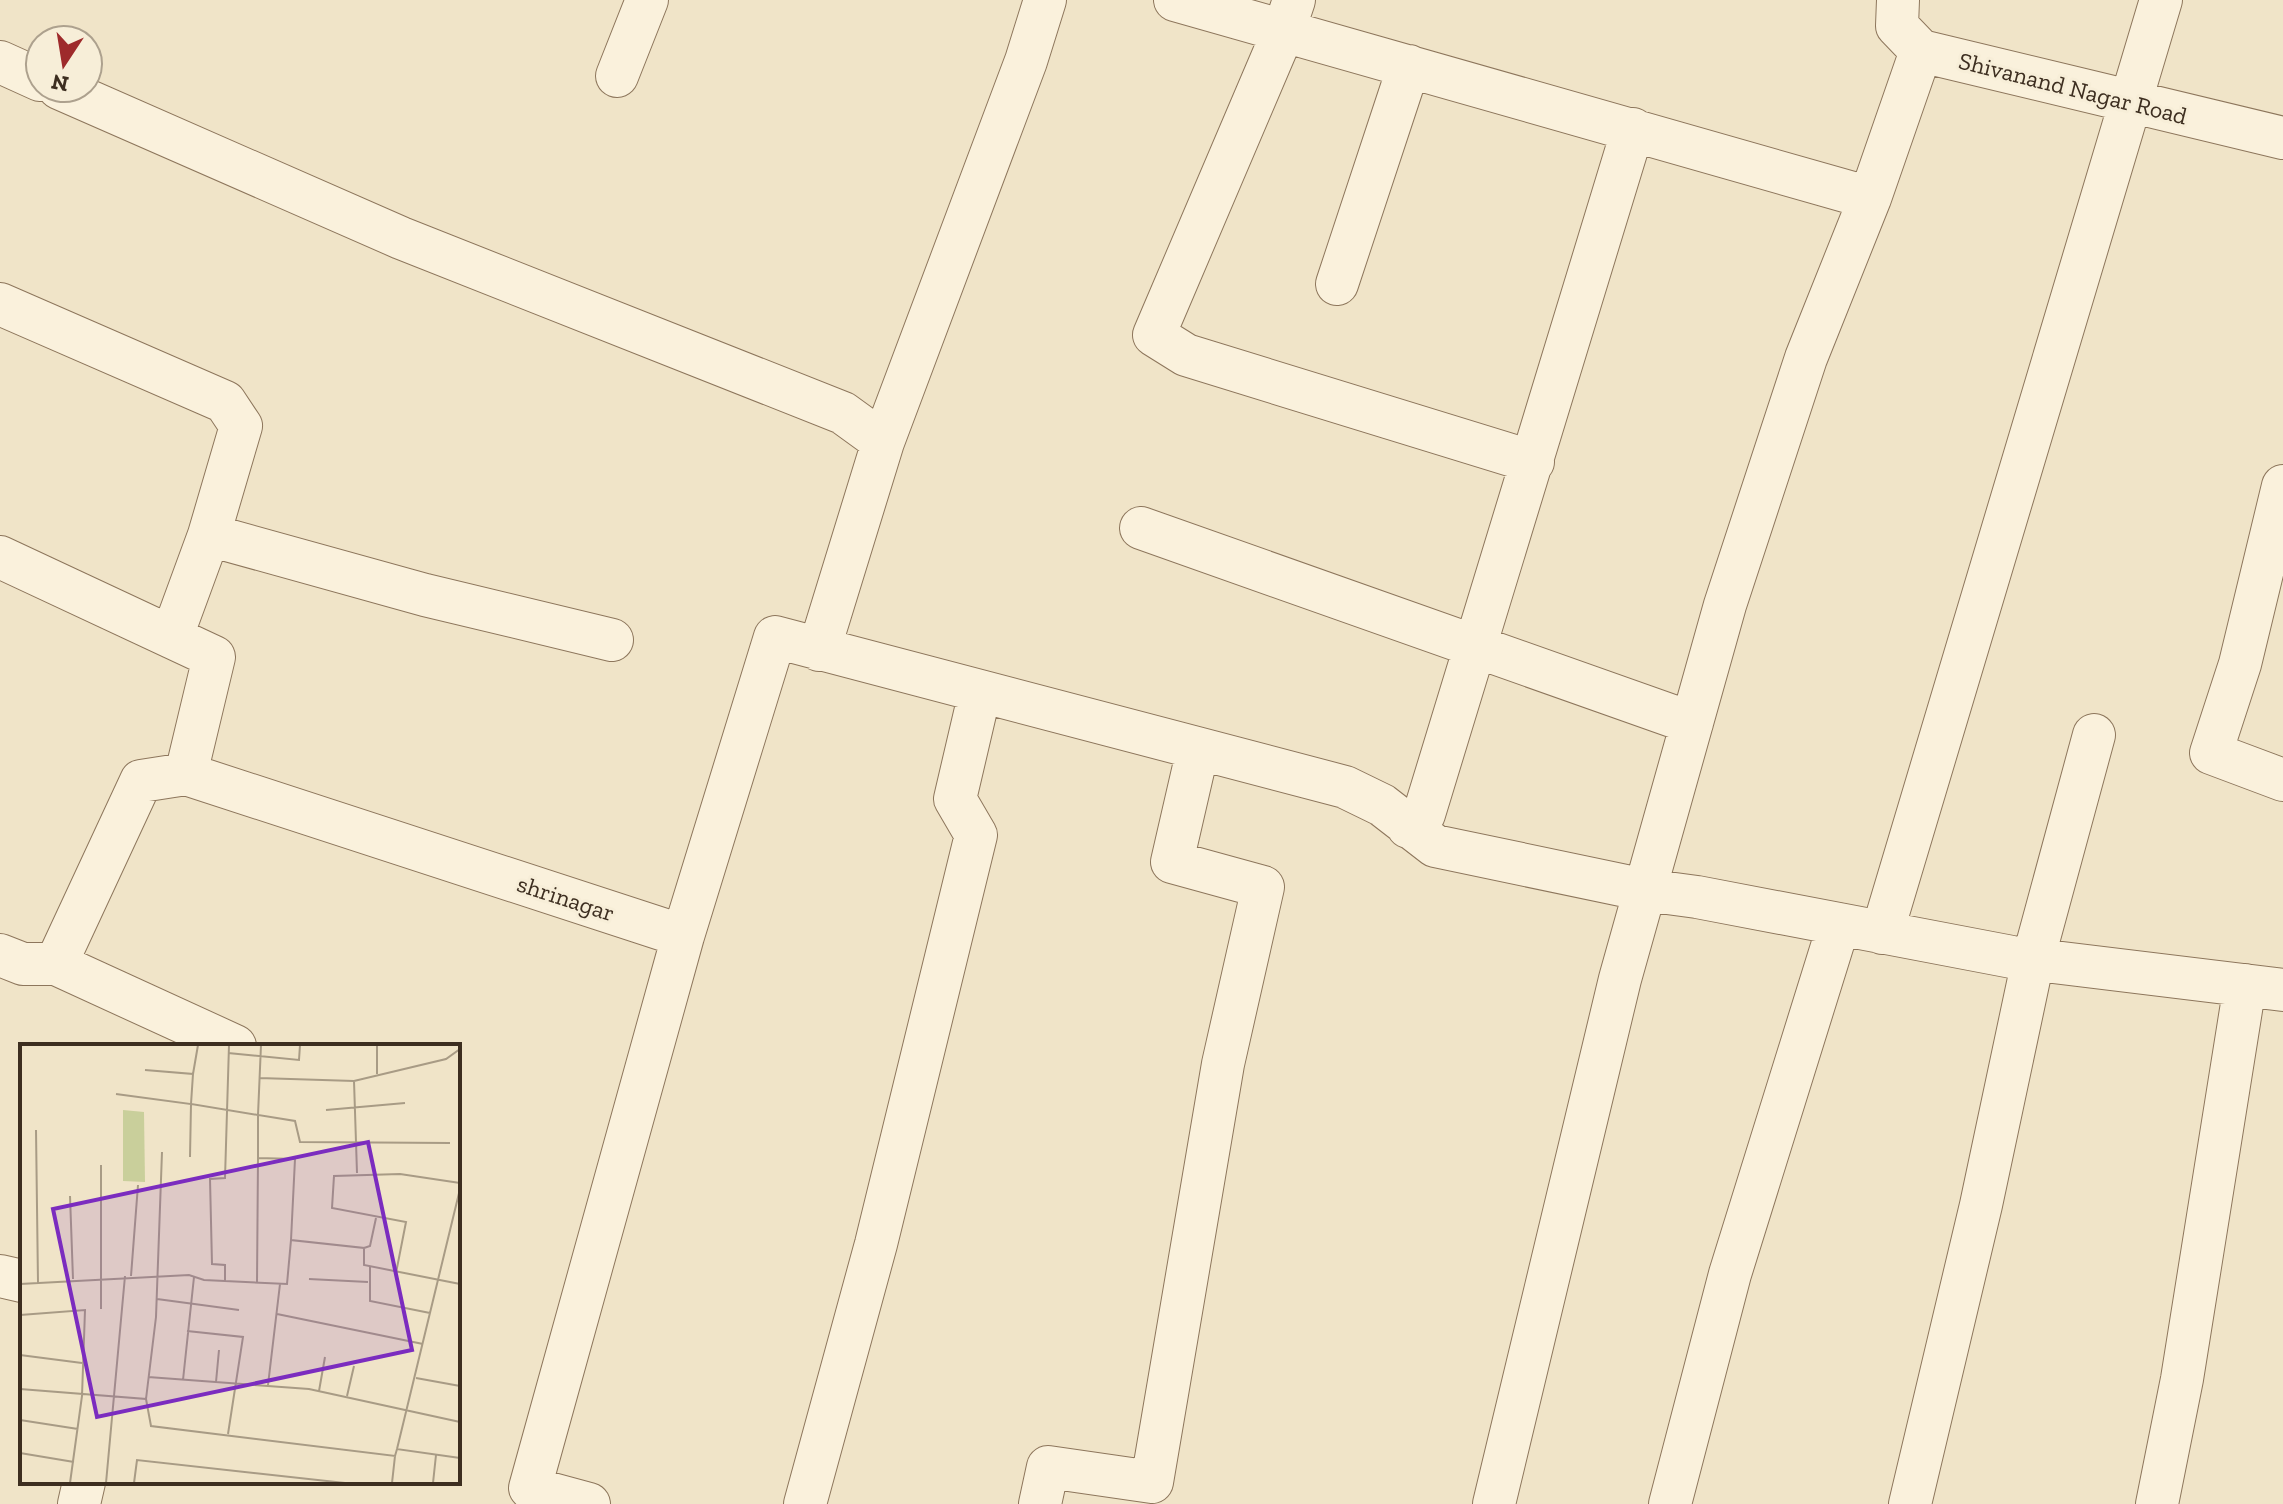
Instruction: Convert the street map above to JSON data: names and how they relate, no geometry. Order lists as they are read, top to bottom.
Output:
{
  "streets": {
    "street": ["Shivanand Nagar Road", "shrinagar"]
  },
  "north": "bottom"
}
